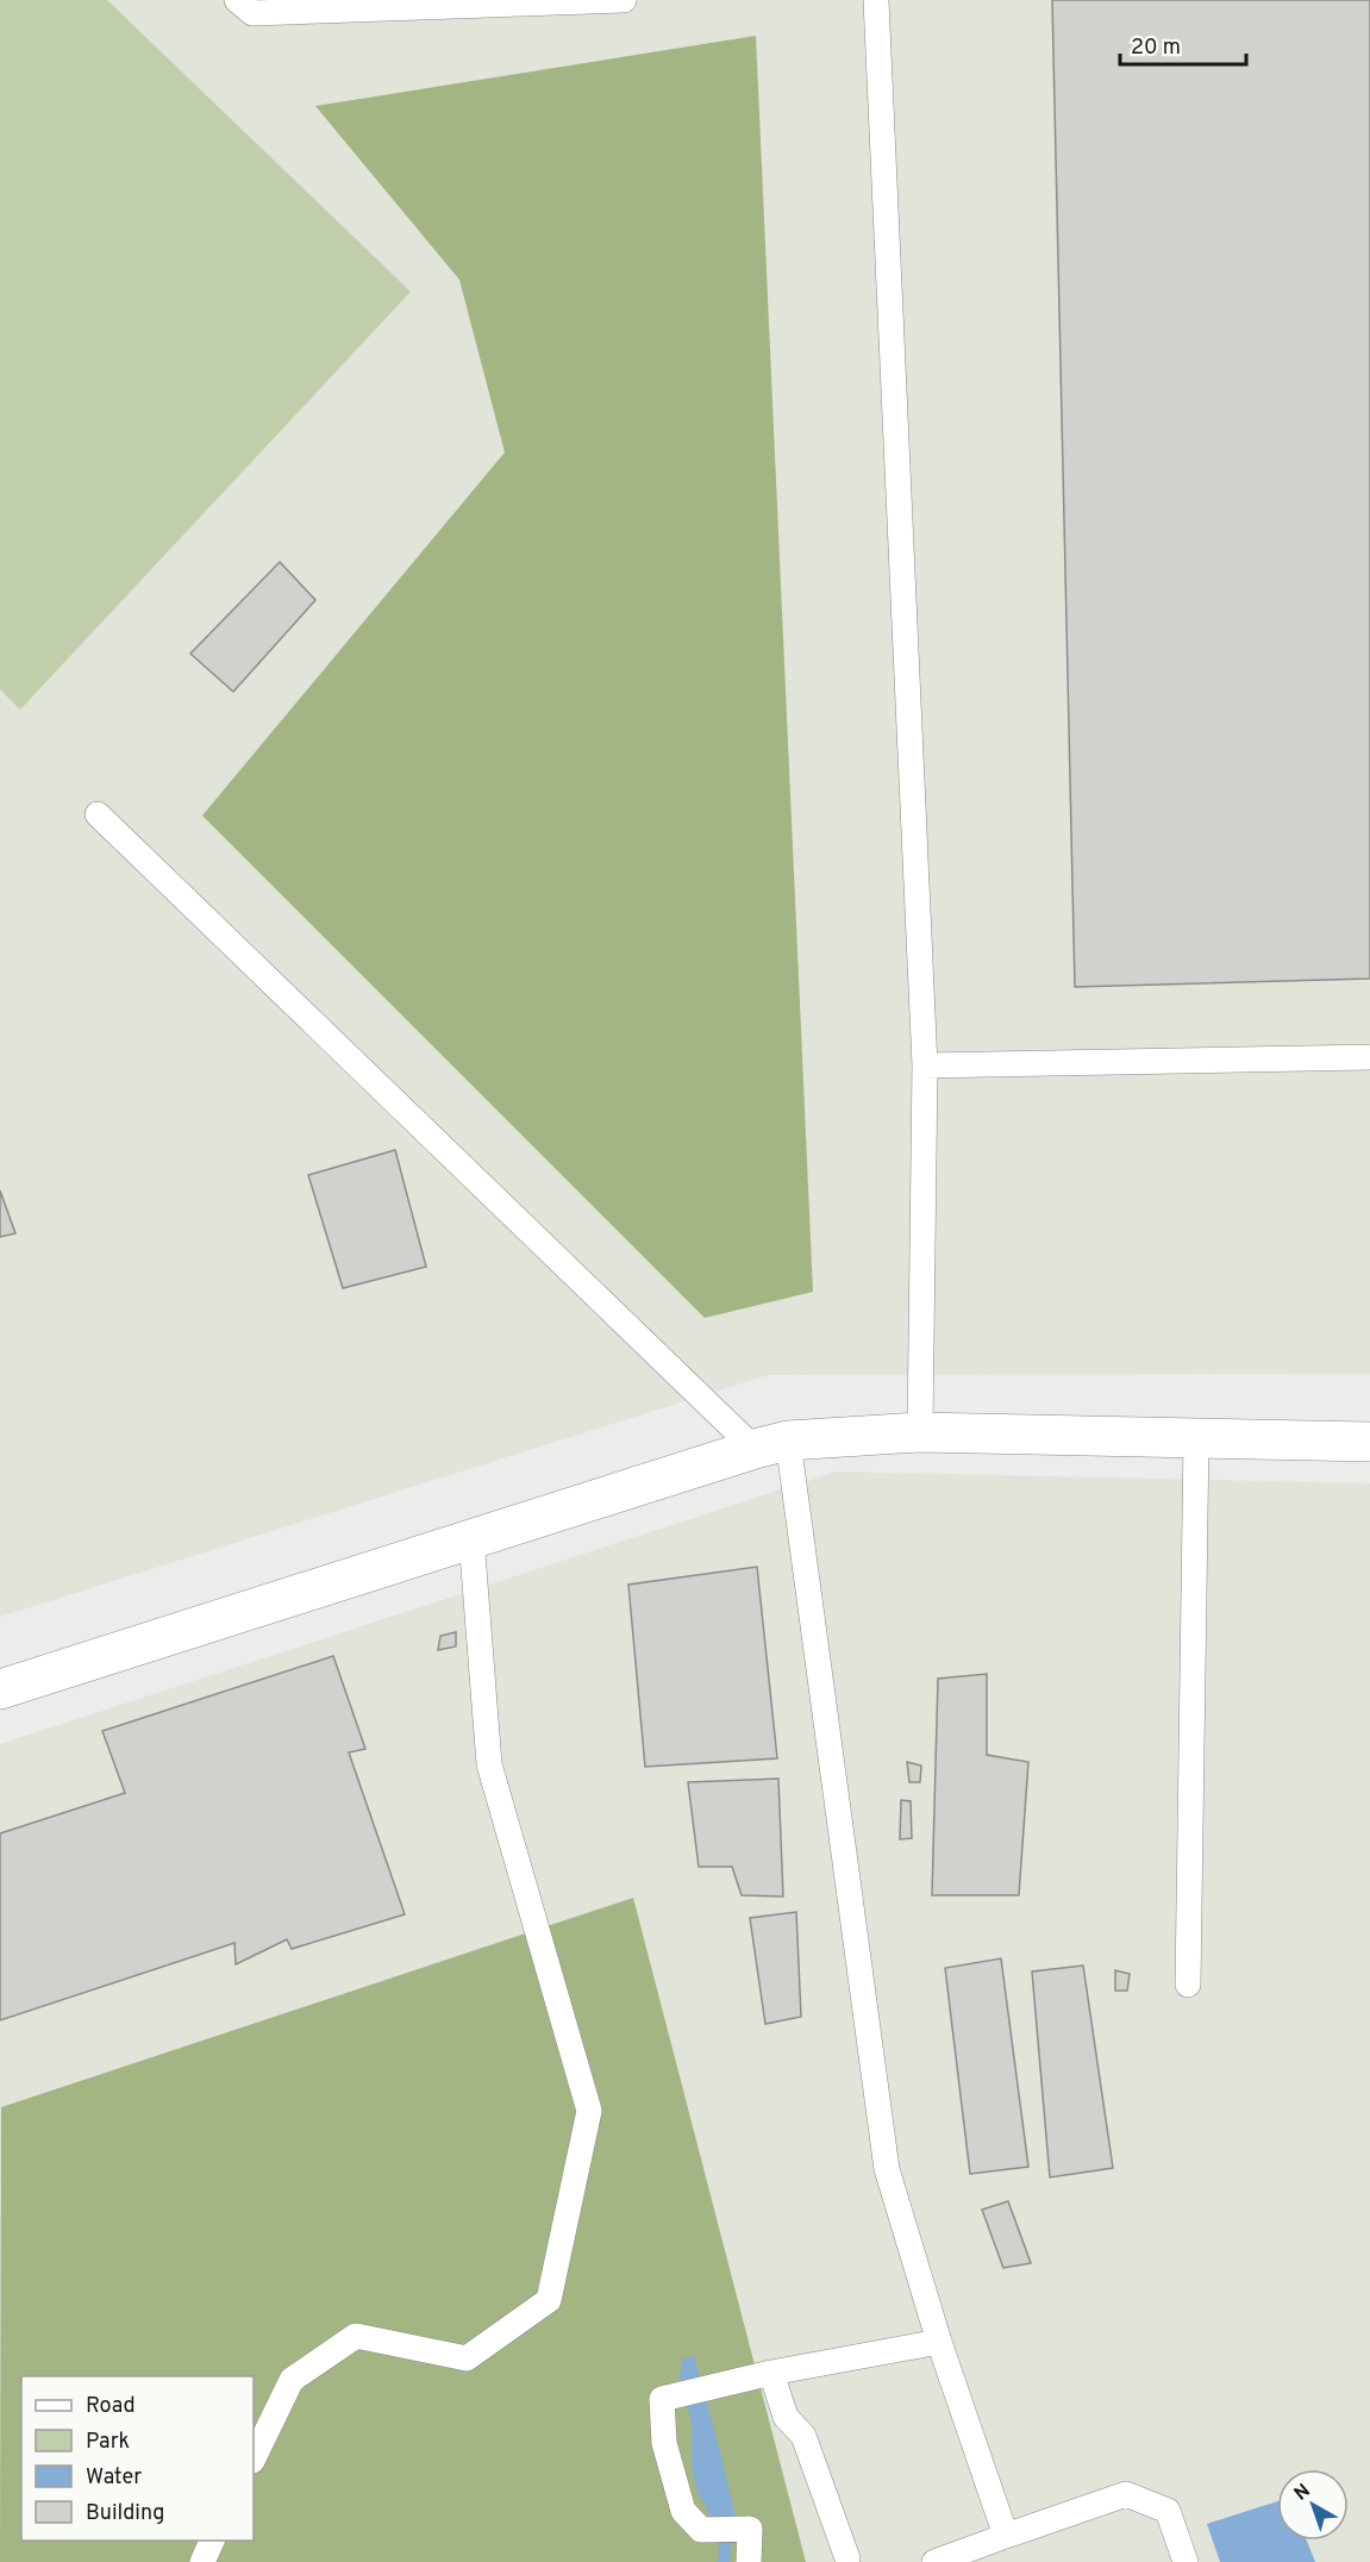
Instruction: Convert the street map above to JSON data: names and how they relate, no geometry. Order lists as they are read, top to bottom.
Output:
{
  "legend": [
    "Road",
    "Park",
    "Water",
    "Building"
  ],
  "scale_bar": "20 m",
  "north": "top left"
}
